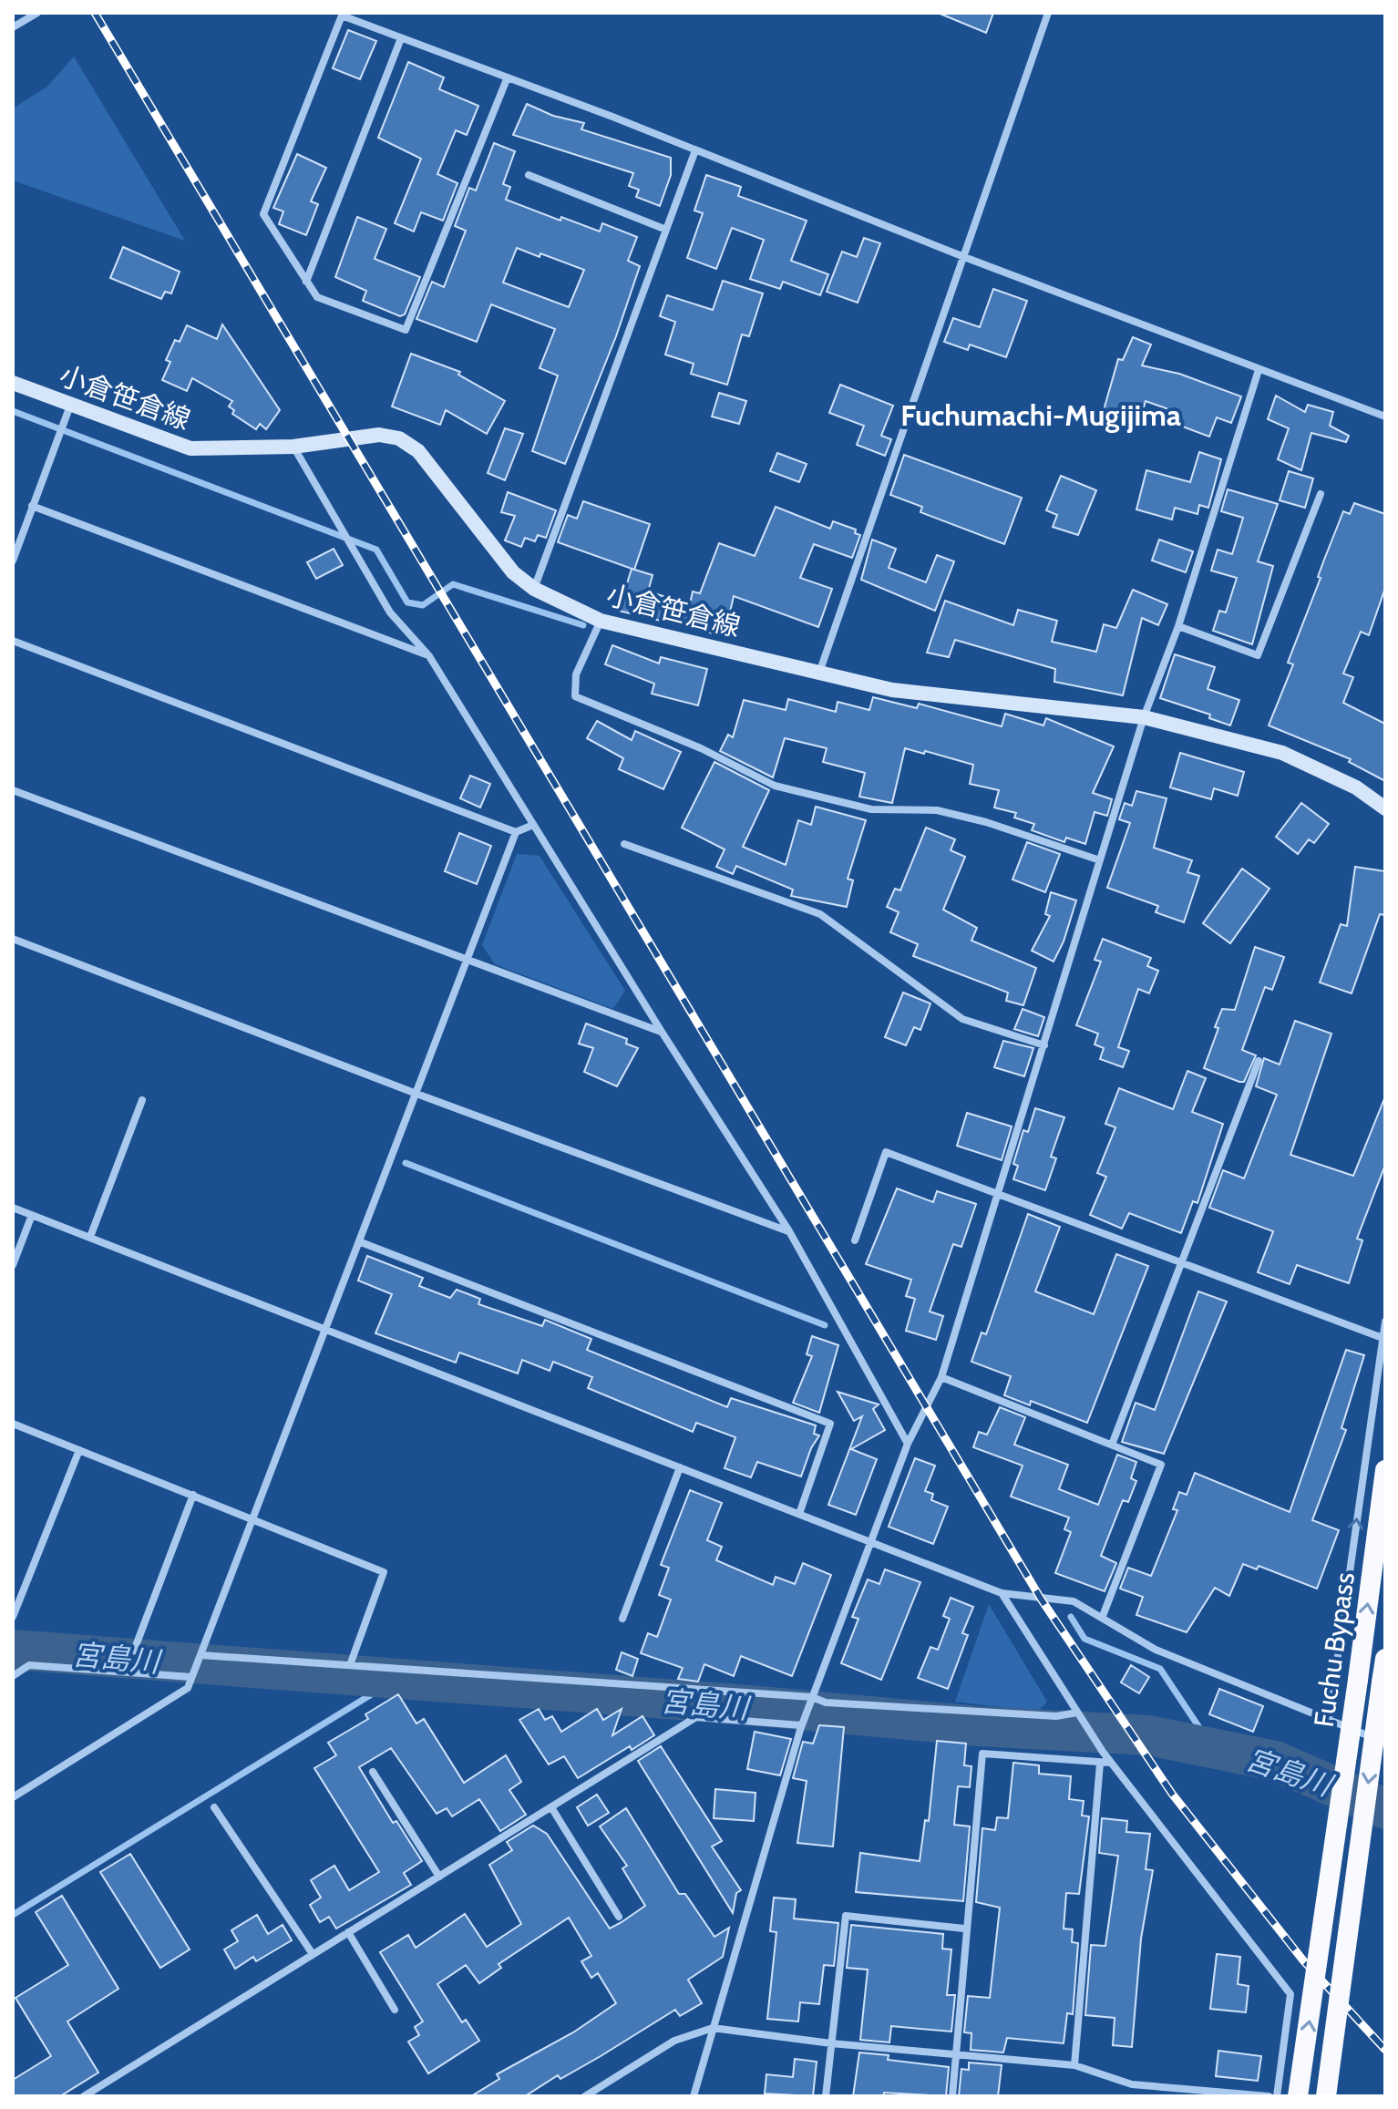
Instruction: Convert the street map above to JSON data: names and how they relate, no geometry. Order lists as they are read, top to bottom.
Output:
{
  "streets": {
    "highway": ["Fuchu Bypass"],
    "main road": ["小倉笹倉線"]
  },
  "districts": ["Fuchumachi-Mugijima"],
  "water": ["宮島川"]
}
